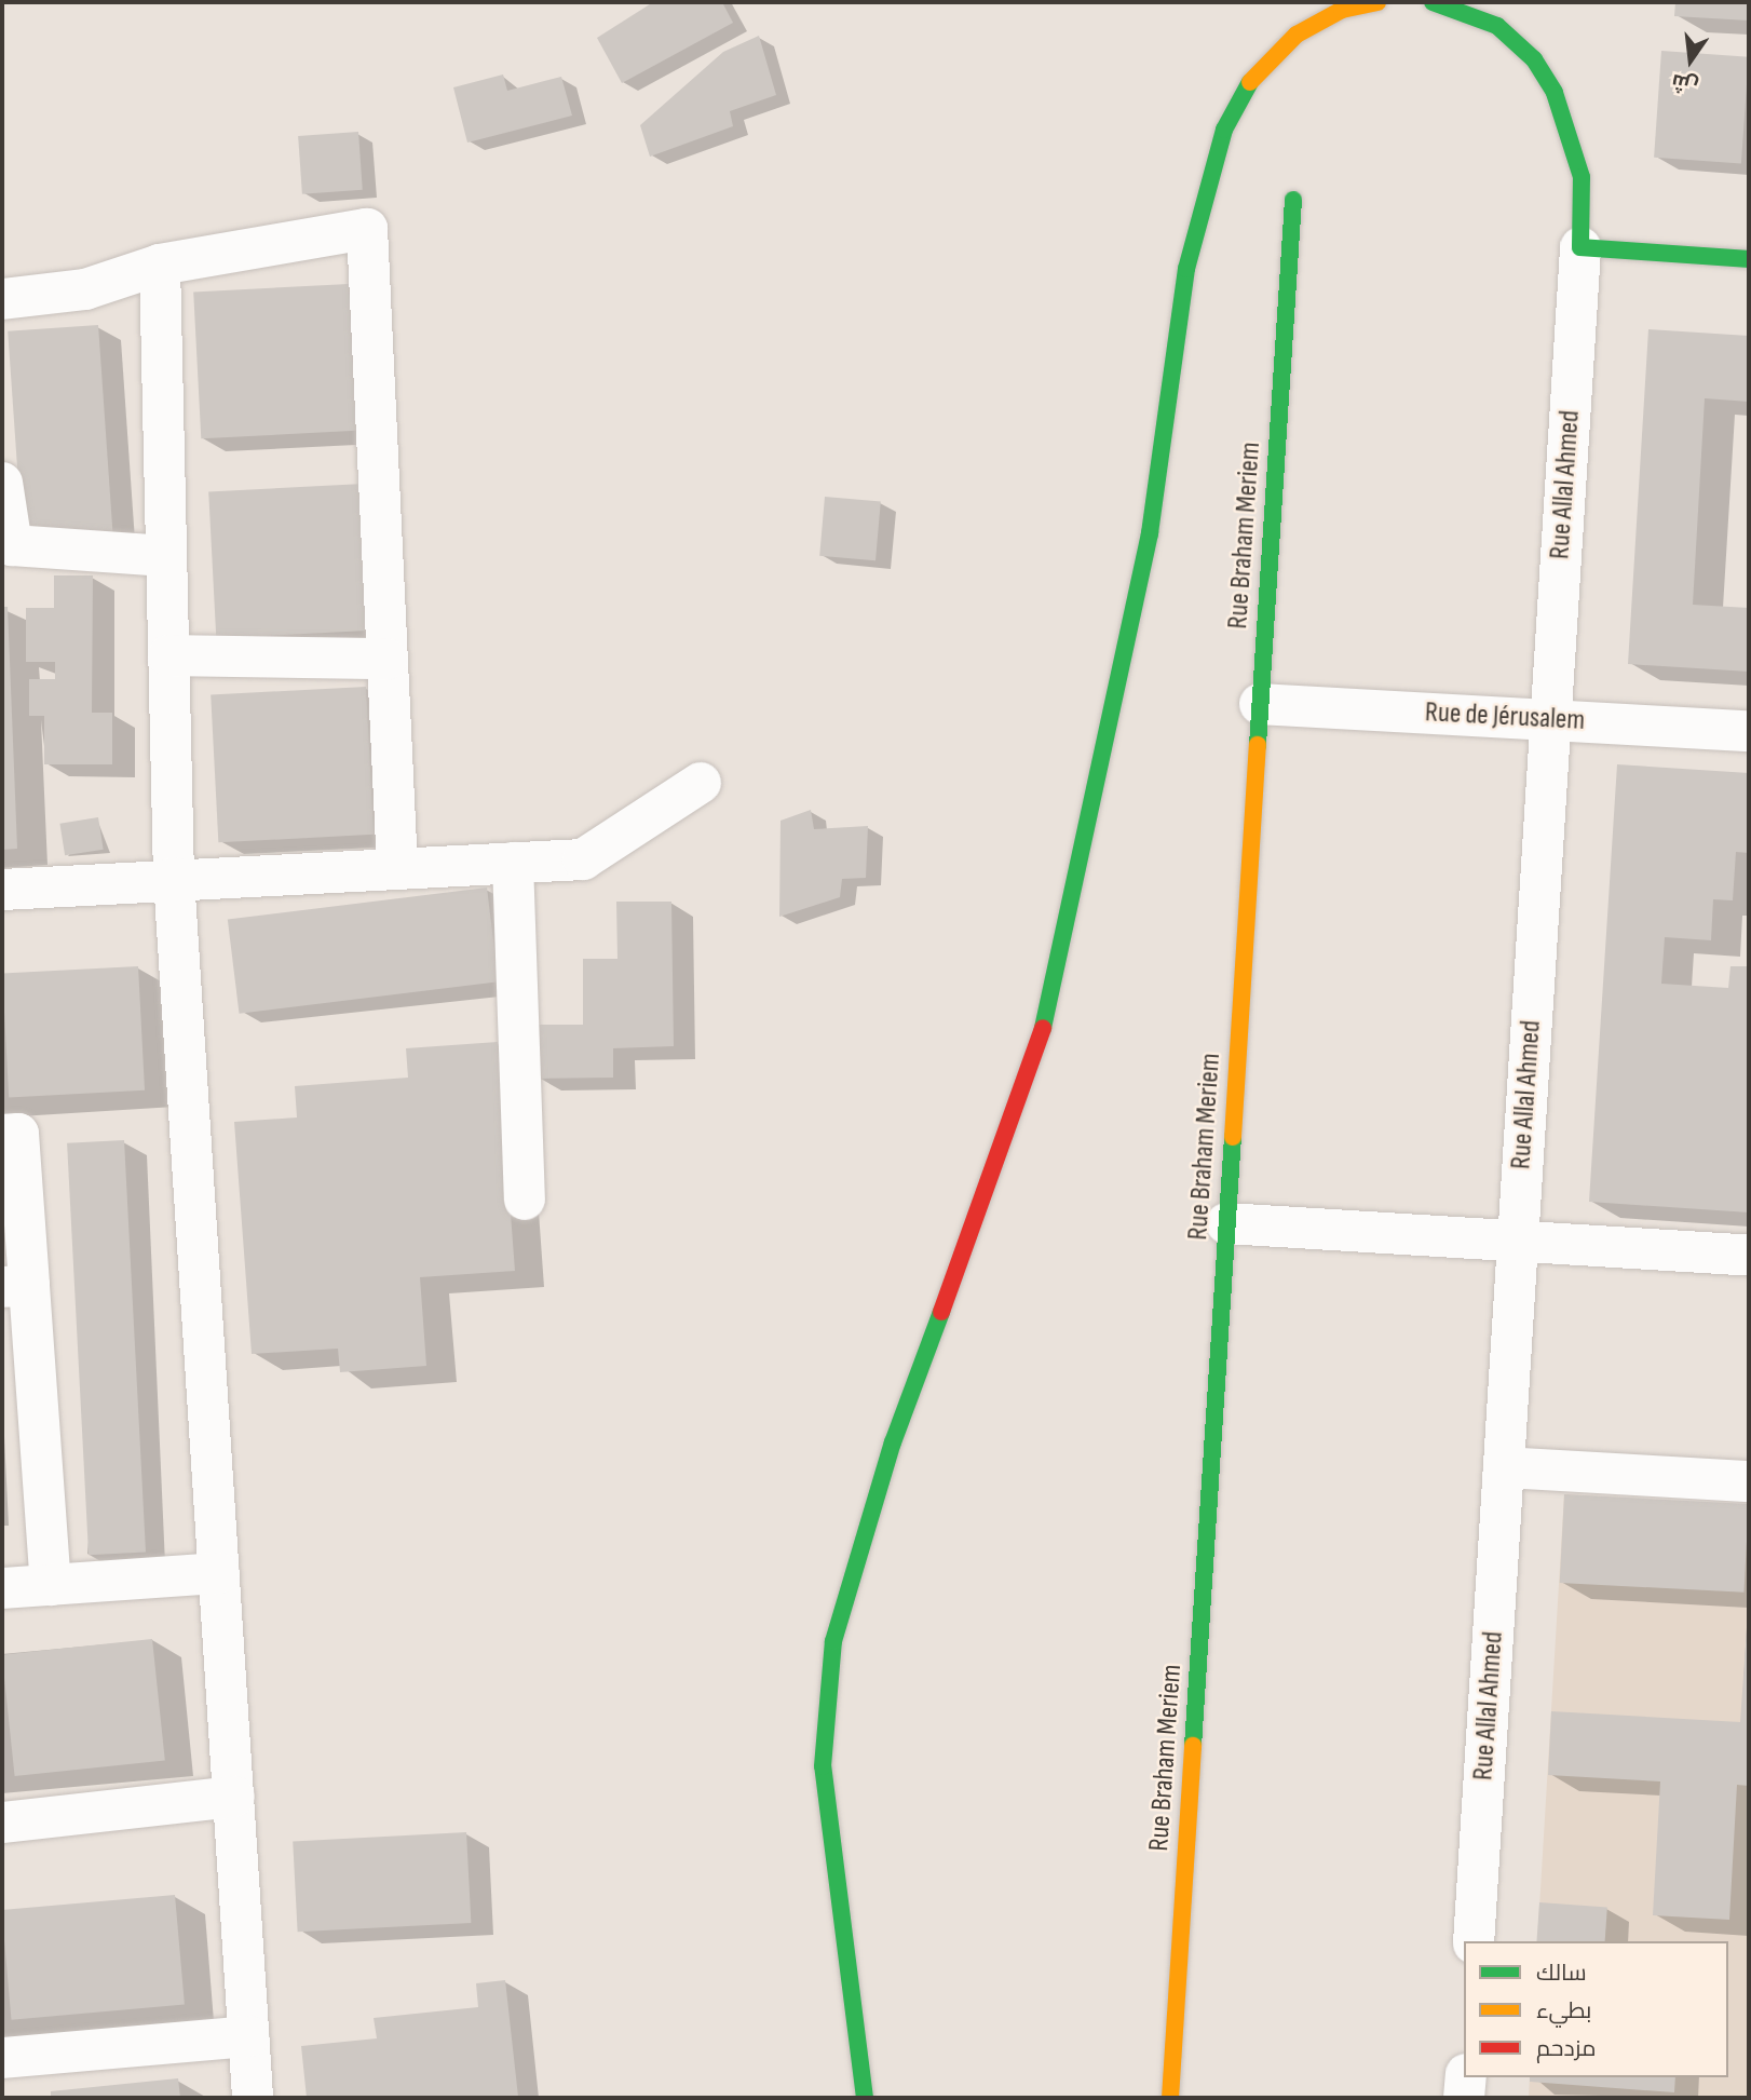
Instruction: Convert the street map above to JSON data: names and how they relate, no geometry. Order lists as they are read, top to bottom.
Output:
{
  "streets": {
    "main road": ["Rue Braham Meriem"],
    "street": ["Rue Allal Ahmed", "Rue de Jérusalem"]
  },
  "crossings": [
    ["Rue Allal Ahmed", "Rue de Jérusalem"],
    ["Rue Braham Meriem", "Rue de Jérusalem"]
  ],
  "legend": ["سالك", "بطيء", "مزدحم"],
  "north": "bottom"
}
